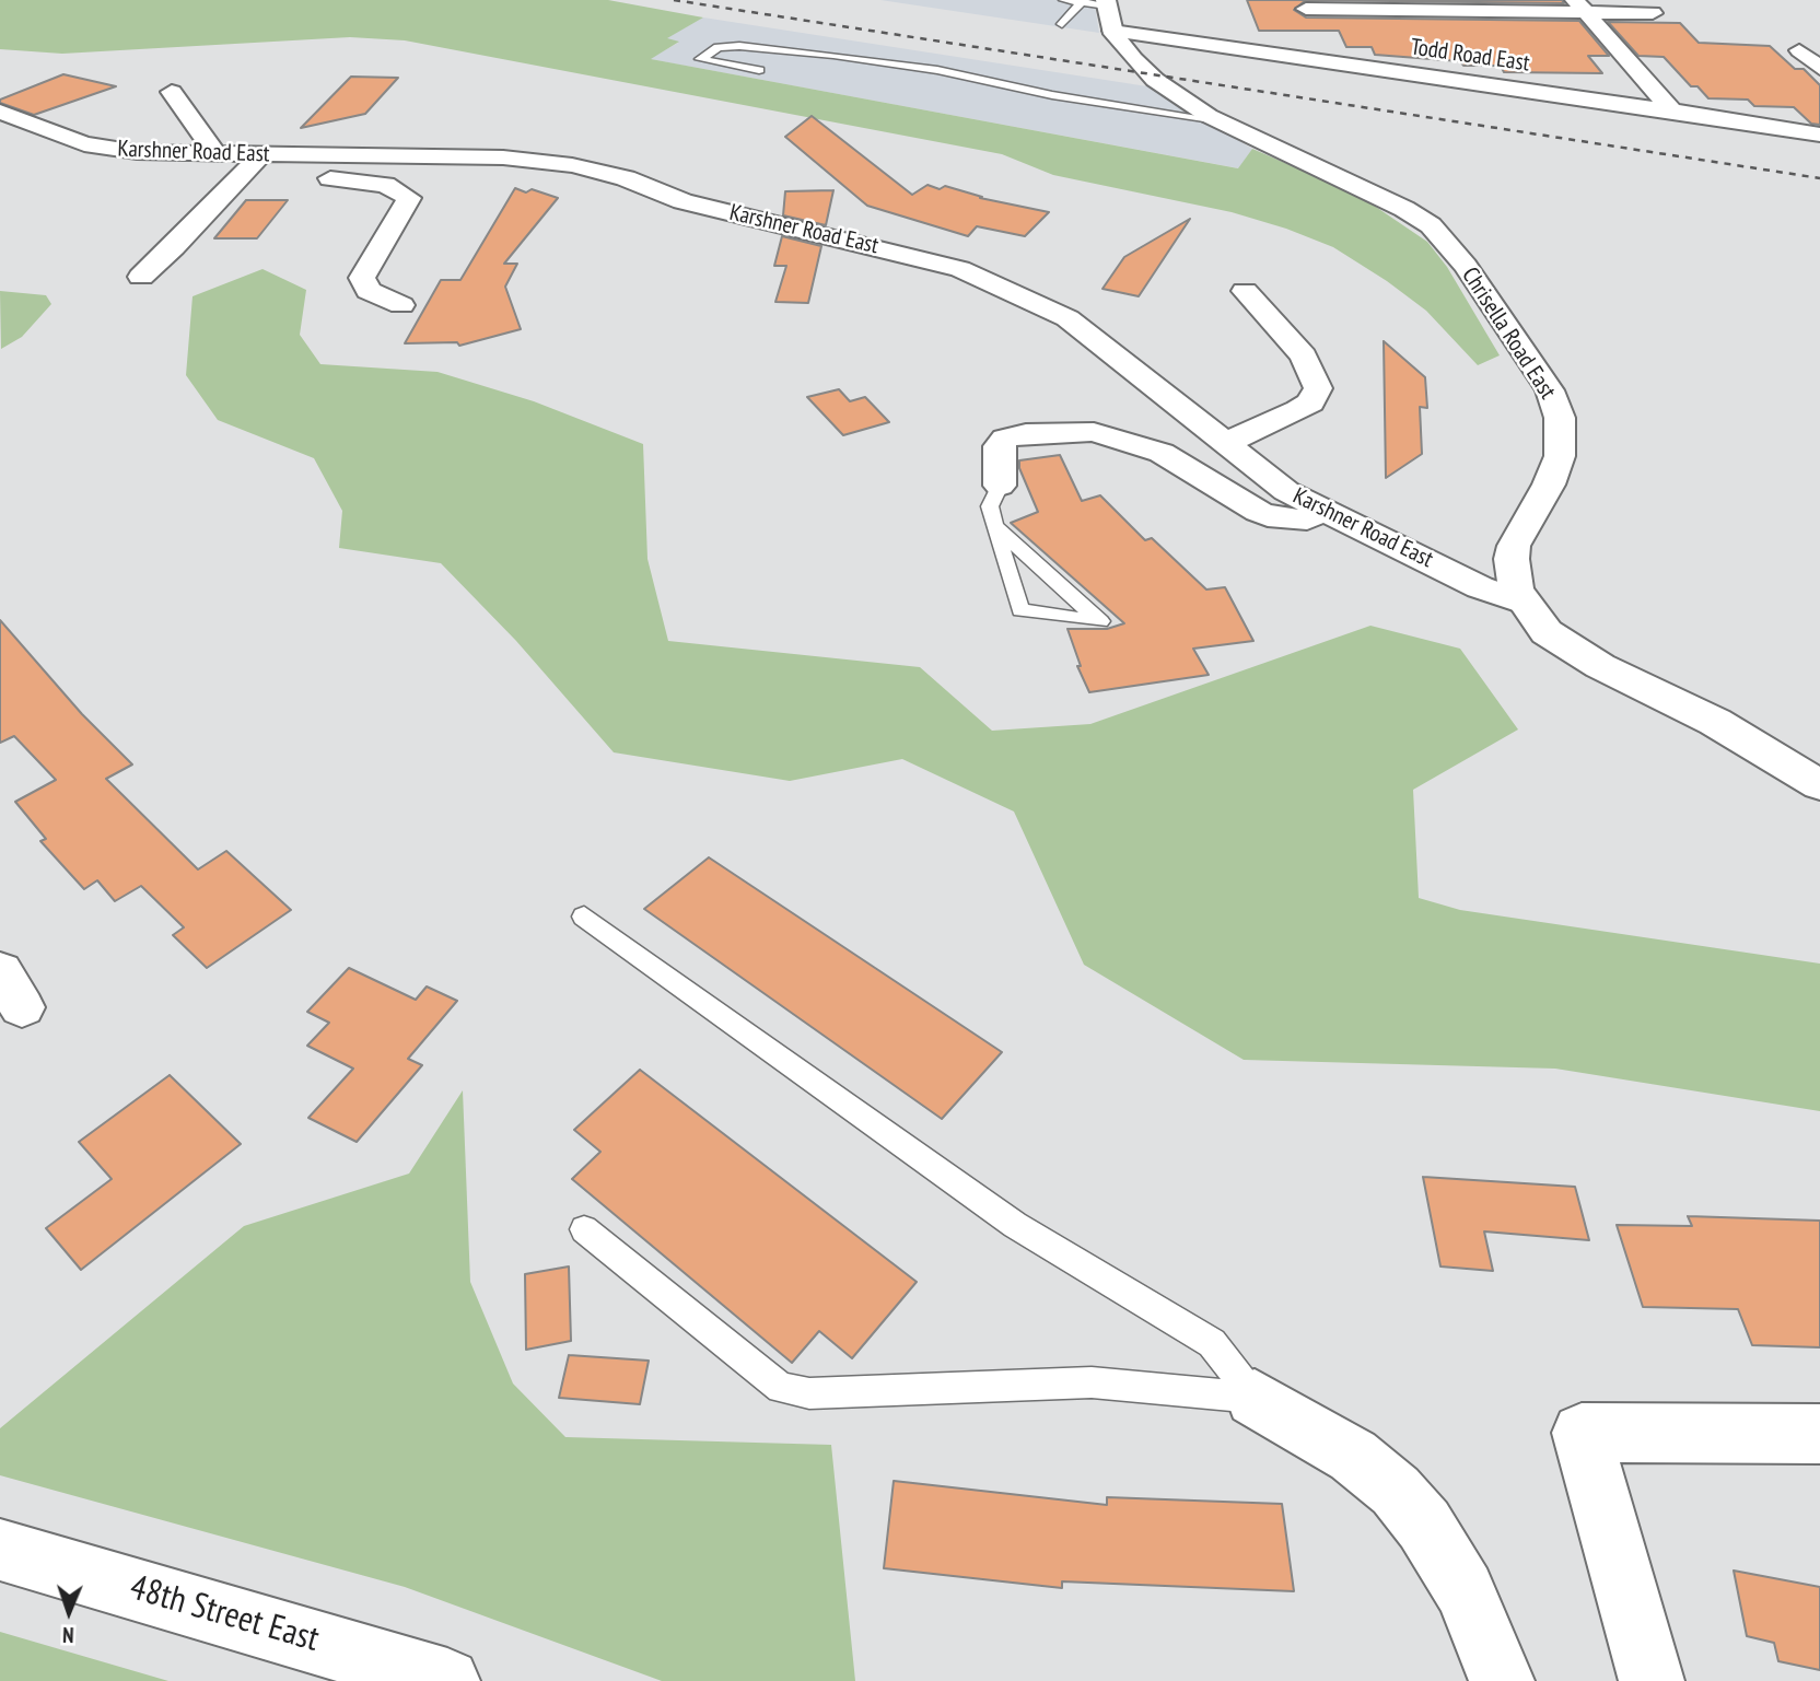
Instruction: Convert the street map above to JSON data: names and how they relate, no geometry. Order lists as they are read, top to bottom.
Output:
{
  "streets": {
    "street": [
      "Todd Road East",
      "Karshner Road East",
      "Chrisella Road East",
      "48th Street East"
    ]
  },
  "crossings": [
    ["Todd Road East", "Chrisella Road East"],
    ["Karshner Road East", "Chrisella Road East"]
  ],
  "north": "bottom"
}
